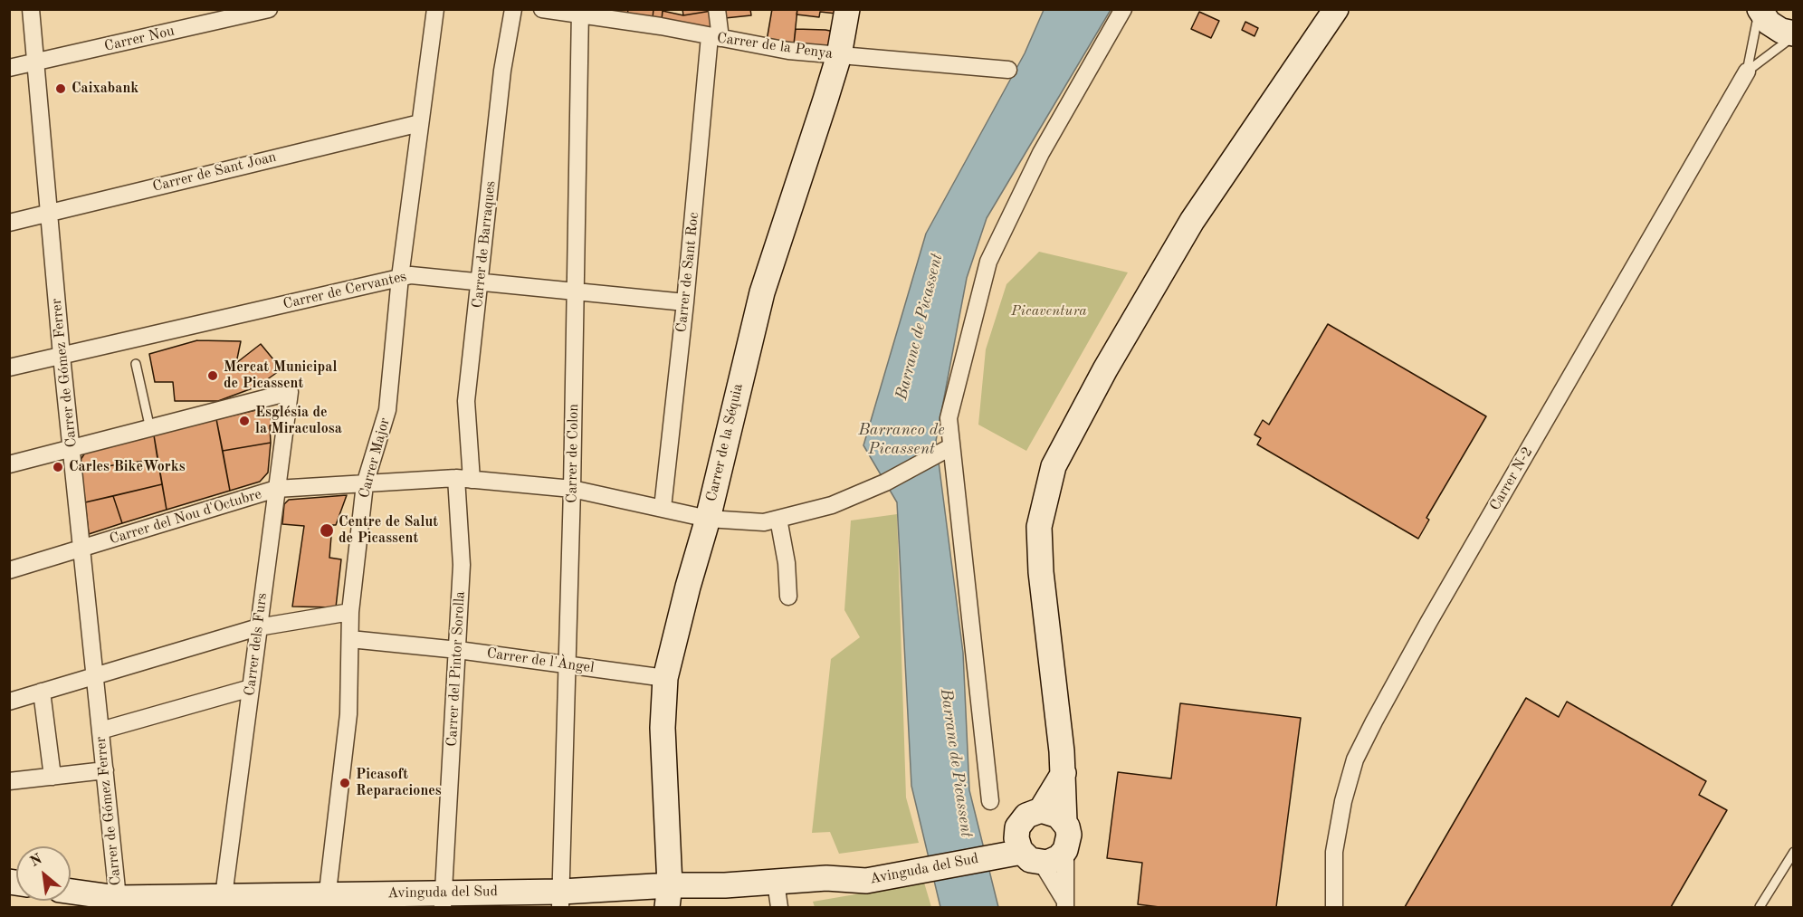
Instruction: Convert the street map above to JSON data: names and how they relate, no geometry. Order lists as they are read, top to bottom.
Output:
{
  "streets": {
    "street": [
      "Carrer Nou",
      "Carrer de la Penya",
      "Carrer de Sant Joan",
      "Carrer de Barraques",
      "Carrer de Sant Roc",
      "Carrer de Cervantes",
      "Carrer de Gómez Ferrer",
      "Carrer de la Séquia",
      "Carrer de Colon",
      "Carrer Major",
      "Carrer N-2",
      "Carrer del Nou d'Octubre",
      "Carrer dels Furs",
      "Carrer de l'Àngel",
      "Carrer del Pintor Sorolla",
      "Avinguda del Sud"
    ]
  },
  "crossings": [
    ["Carrer Nou", "Carrer de Gómez Ferrer"],
    ["Carrer de la Penya", "Carrer de Sant Roc"],
    ["Carrer de la Penya", "Carrer de la Séquia"],
    ["Carrer de la Penya", "Carrer de Colon"],
    ["Carrer de Sant Joan", "Carrer de Gómez Ferrer"],
    ["Carrer de Sant Joan", "Carrer Major"],
    ["Carrer de Barraques", "Carrer de Cervantes"],
    ["Carrer de Barraques", "Carrer del Nou d'Octubre"],
    ["Carrer de Barraques", "Carrer del Pintor Sorolla"],
    ["Carrer de Sant Roc", "Carrer de Cervantes"],
    ["Carrer de Sant Roc", "Carrer del Nou d'Octubre"],
    ["Carrer de Cervantes", "Carrer de Gómez Ferrer"],
    ["Carrer de Cervantes", "Carrer de Colon"],
    ["Carrer de Cervantes", "Carrer Major"],
    ["Carrer de Gómez Ferrer", "Carrer del Nou d'Octubre"],
    ["Carrer de Gómez Ferrer", "Avinguda del Sud"],
    ["Carrer de la Séquia", "Carrer del Nou d'Octubre"],
    ["Carrer de la Séquia", "Carrer de l'Àngel"],
    ["Carrer de la Séquia", "Avinguda del Sud"],
    ["Carrer de Colon", "Carrer del Nou d'Octubre"],
    ["Carrer de Colon", "Carrer de l'Àngel"],
    ["Carrer de Colon", "Avinguda del Sud"],
    ["Carrer Major", "Carrer del Nou d'Octubre"],
    ["Carrer Major", "Carrer de l'Àngel"],
    ["Carrer Major", "Avinguda del Sud"],
    ["Carrer del Nou d'Octubre", "Carrer dels Furs"],
    ["Carrer del Nou d'Octubre", "Carrer del Pintor Sorolla"],
    ["Carrer dels Furs", "Avinguda del Sud"],
    ["Carrer de l'Àngel", "Carrer del Pintor Sorolla"],
    ["Carrer del Pintor Sorolla", "Avinguda del Sud"]
  ],
  "water": ["Barranc de Picassent", "Barranco de Picassent"],
  "parks": ["Picaventura"],
  "places": [
    "Caixabank",
    "Mercat Municipal de Picassent",
    "Església de la Miraculosa",
    "Carles BikeWorks",
    "Centre de Salut de Picassent",
    "Picasoft Reparaciones"
  ],
  "north": "top left"
}
